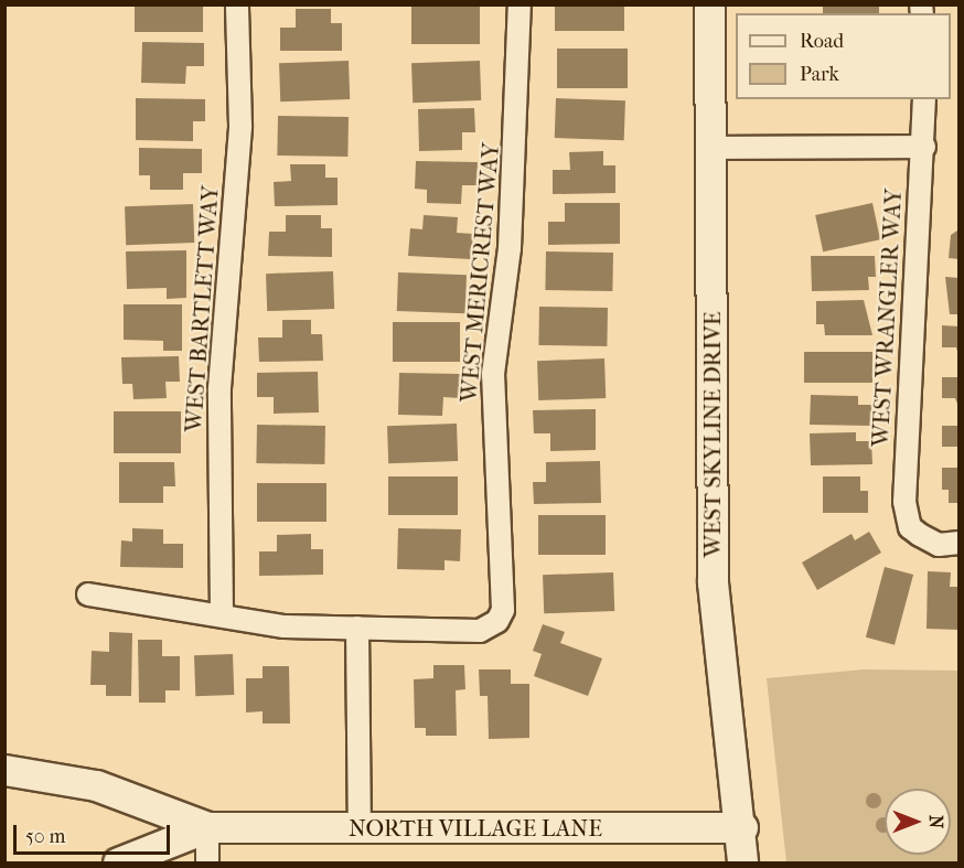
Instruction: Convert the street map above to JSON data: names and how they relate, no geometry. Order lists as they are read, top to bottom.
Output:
{
  "streets": {
    "street": [
      "WEST MERICREST WAY",
      "WEST BARTLETT WAY",
      "WEST WRANGLER WAY",
      "WEST SKYLINE DRIVE",
      "NORTH VILLAGE LANE"
    ]
  },
  "crossings": [
    ["WEST SKYLINE DRIVE", "NORTH VILLAGE LANE"]
  ],
  "legend": ["Road", "Park"],
  "scale_bar": "50 m",
  "north": "right"
}
